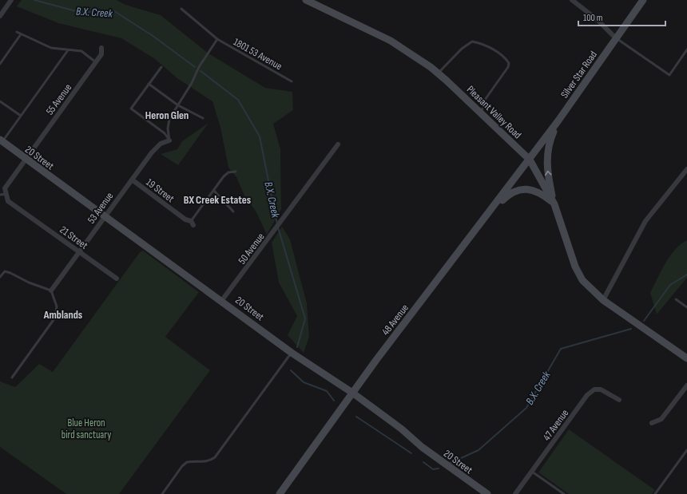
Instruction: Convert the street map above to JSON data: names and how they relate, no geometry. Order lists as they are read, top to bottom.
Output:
{
  "streets": {
    "street": [
      "Silver Star Road",
      "55 Avenue",
      "Pleasant Valley Road",
      "20 Street",
      "19 Street",
      "53 Avenue",
      "21 Street",
      "50 Avenue",
      "48 Avenue",
      "47 Avenue"
    ],
    "lane": ["1801 53 Avenue"]
  },
  "crossings": [
    ["Silver Star Road", "Pleasant Valley Road"],
    ["Silver Star Road", "48 Avenue"],
    ["55 Avenue", "20 Street"],
    ["55 Avenue", "21 Street"],
    ["Pleasant Valley Road", "48 Avenue"],
    ["20 Street", "53 Avenue"],
    ["20 Street", "50 Avenue"],
    ["20 Street", "48 Avenue"],
    ["19 Street", "53 Avenue"],
    ["53 Avenue", "21 Street"]
  ],
  "districts": ["Heron Glen", "BX Creek Estates", "Amblands"],
  "water": ["B.X. Creek"],
  "parks": ["Blue Heron bird sanctuary"],
  "scale_bar": "100 m"
}
